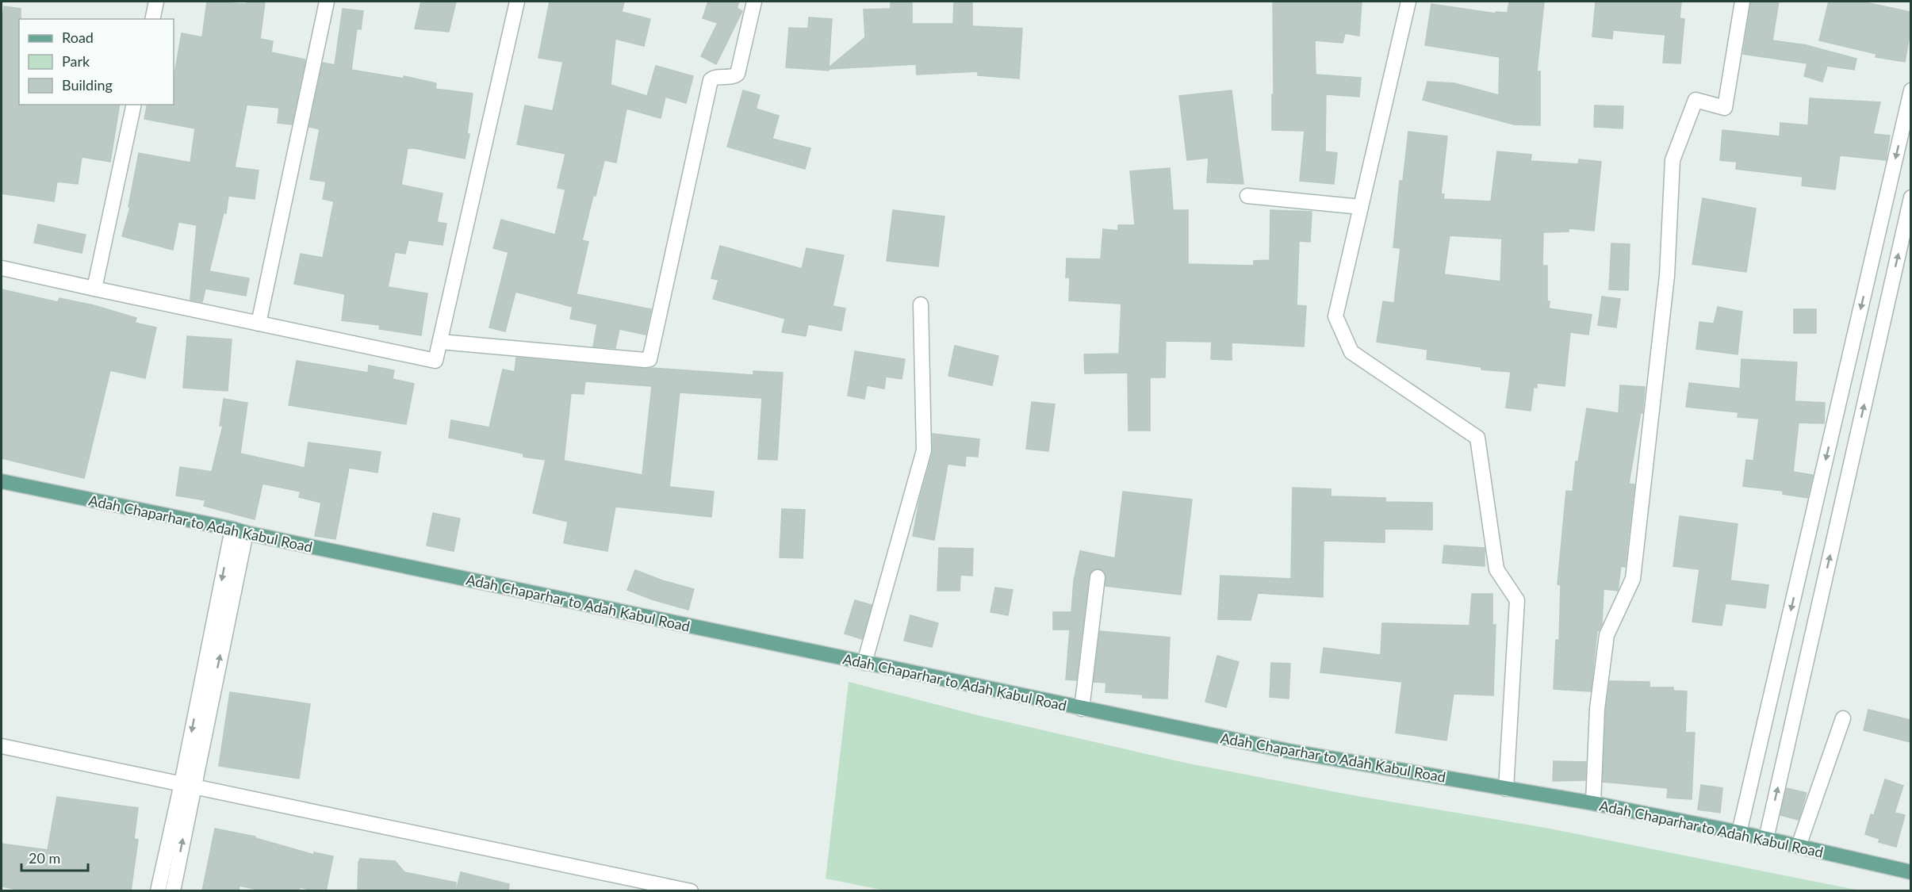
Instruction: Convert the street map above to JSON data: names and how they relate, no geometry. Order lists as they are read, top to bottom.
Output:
{
  "streets": {
    "main road": ["Adah Chaparhar to Adah Kabul Road"]
  },
  "legend": ["Road", "Park", "Building"],
  "scale_bar": "20 m"
}
